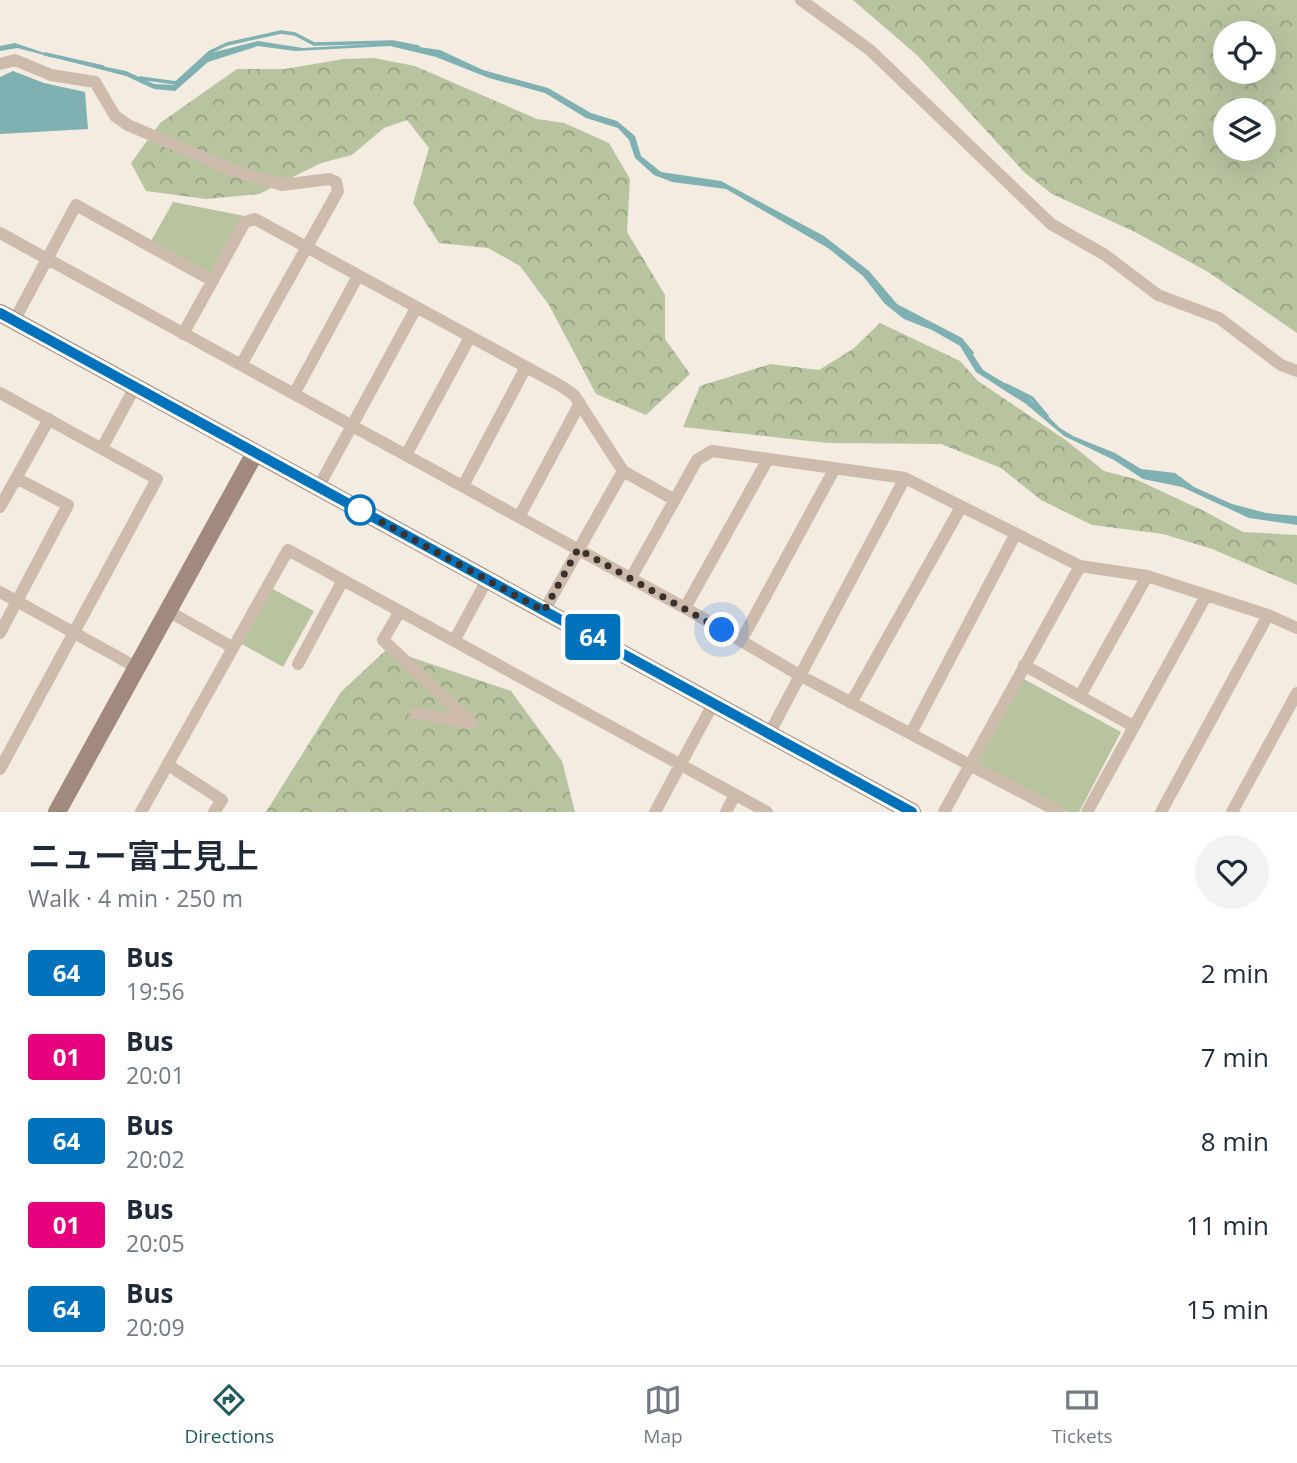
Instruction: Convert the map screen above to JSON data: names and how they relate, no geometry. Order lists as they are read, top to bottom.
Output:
{
  "lines": ["bus line 64"],
  "page": {
    "on_map": "64",
    "heading": ["ニュー富士見上", "Walk · 4 min · 250 m"],
    "list": [
      {
        "mark": "64",
        "name": "Bus",
        "note": "19:56",
        "value": "2 min"
      },
      {
        "mark": "01",
        "name": "Bus",
        "note": "20:01",
        "value": "7 min"
      },
      {
        "mark": "64",
        "name": "Bus",
        "note": "20:02",
        "value": "8 min"
      },
      {
        "mark": "01",
        "name": "Bus",
        "note": "20:05",
        "value": "11 min"
      },
      {
        "mark": "64",
        "name": "Bus",
        "note": "20:09",
        "value": "15 min"
      }
    ],
    "tabs": ["Directions", "Map", "Tickets"]
  }
}
